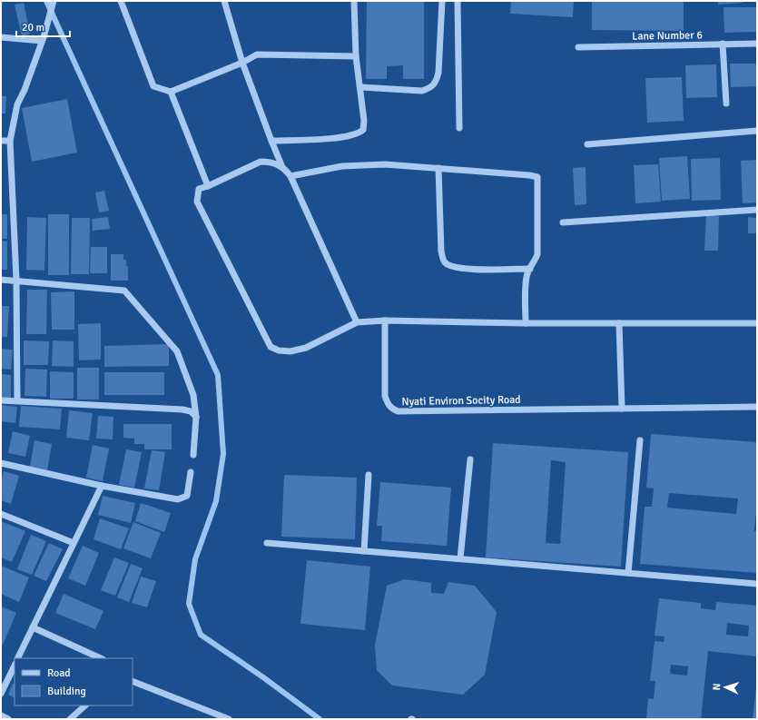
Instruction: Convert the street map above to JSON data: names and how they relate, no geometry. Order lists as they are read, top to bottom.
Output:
{
  "streets": {
    "street": ["Lane Number 6", "Nyati Environ Socity Road"]
  },
  "legend": ["Road", "Building"],
  "scale_bar": "20 m",
  "north": "left"
}
